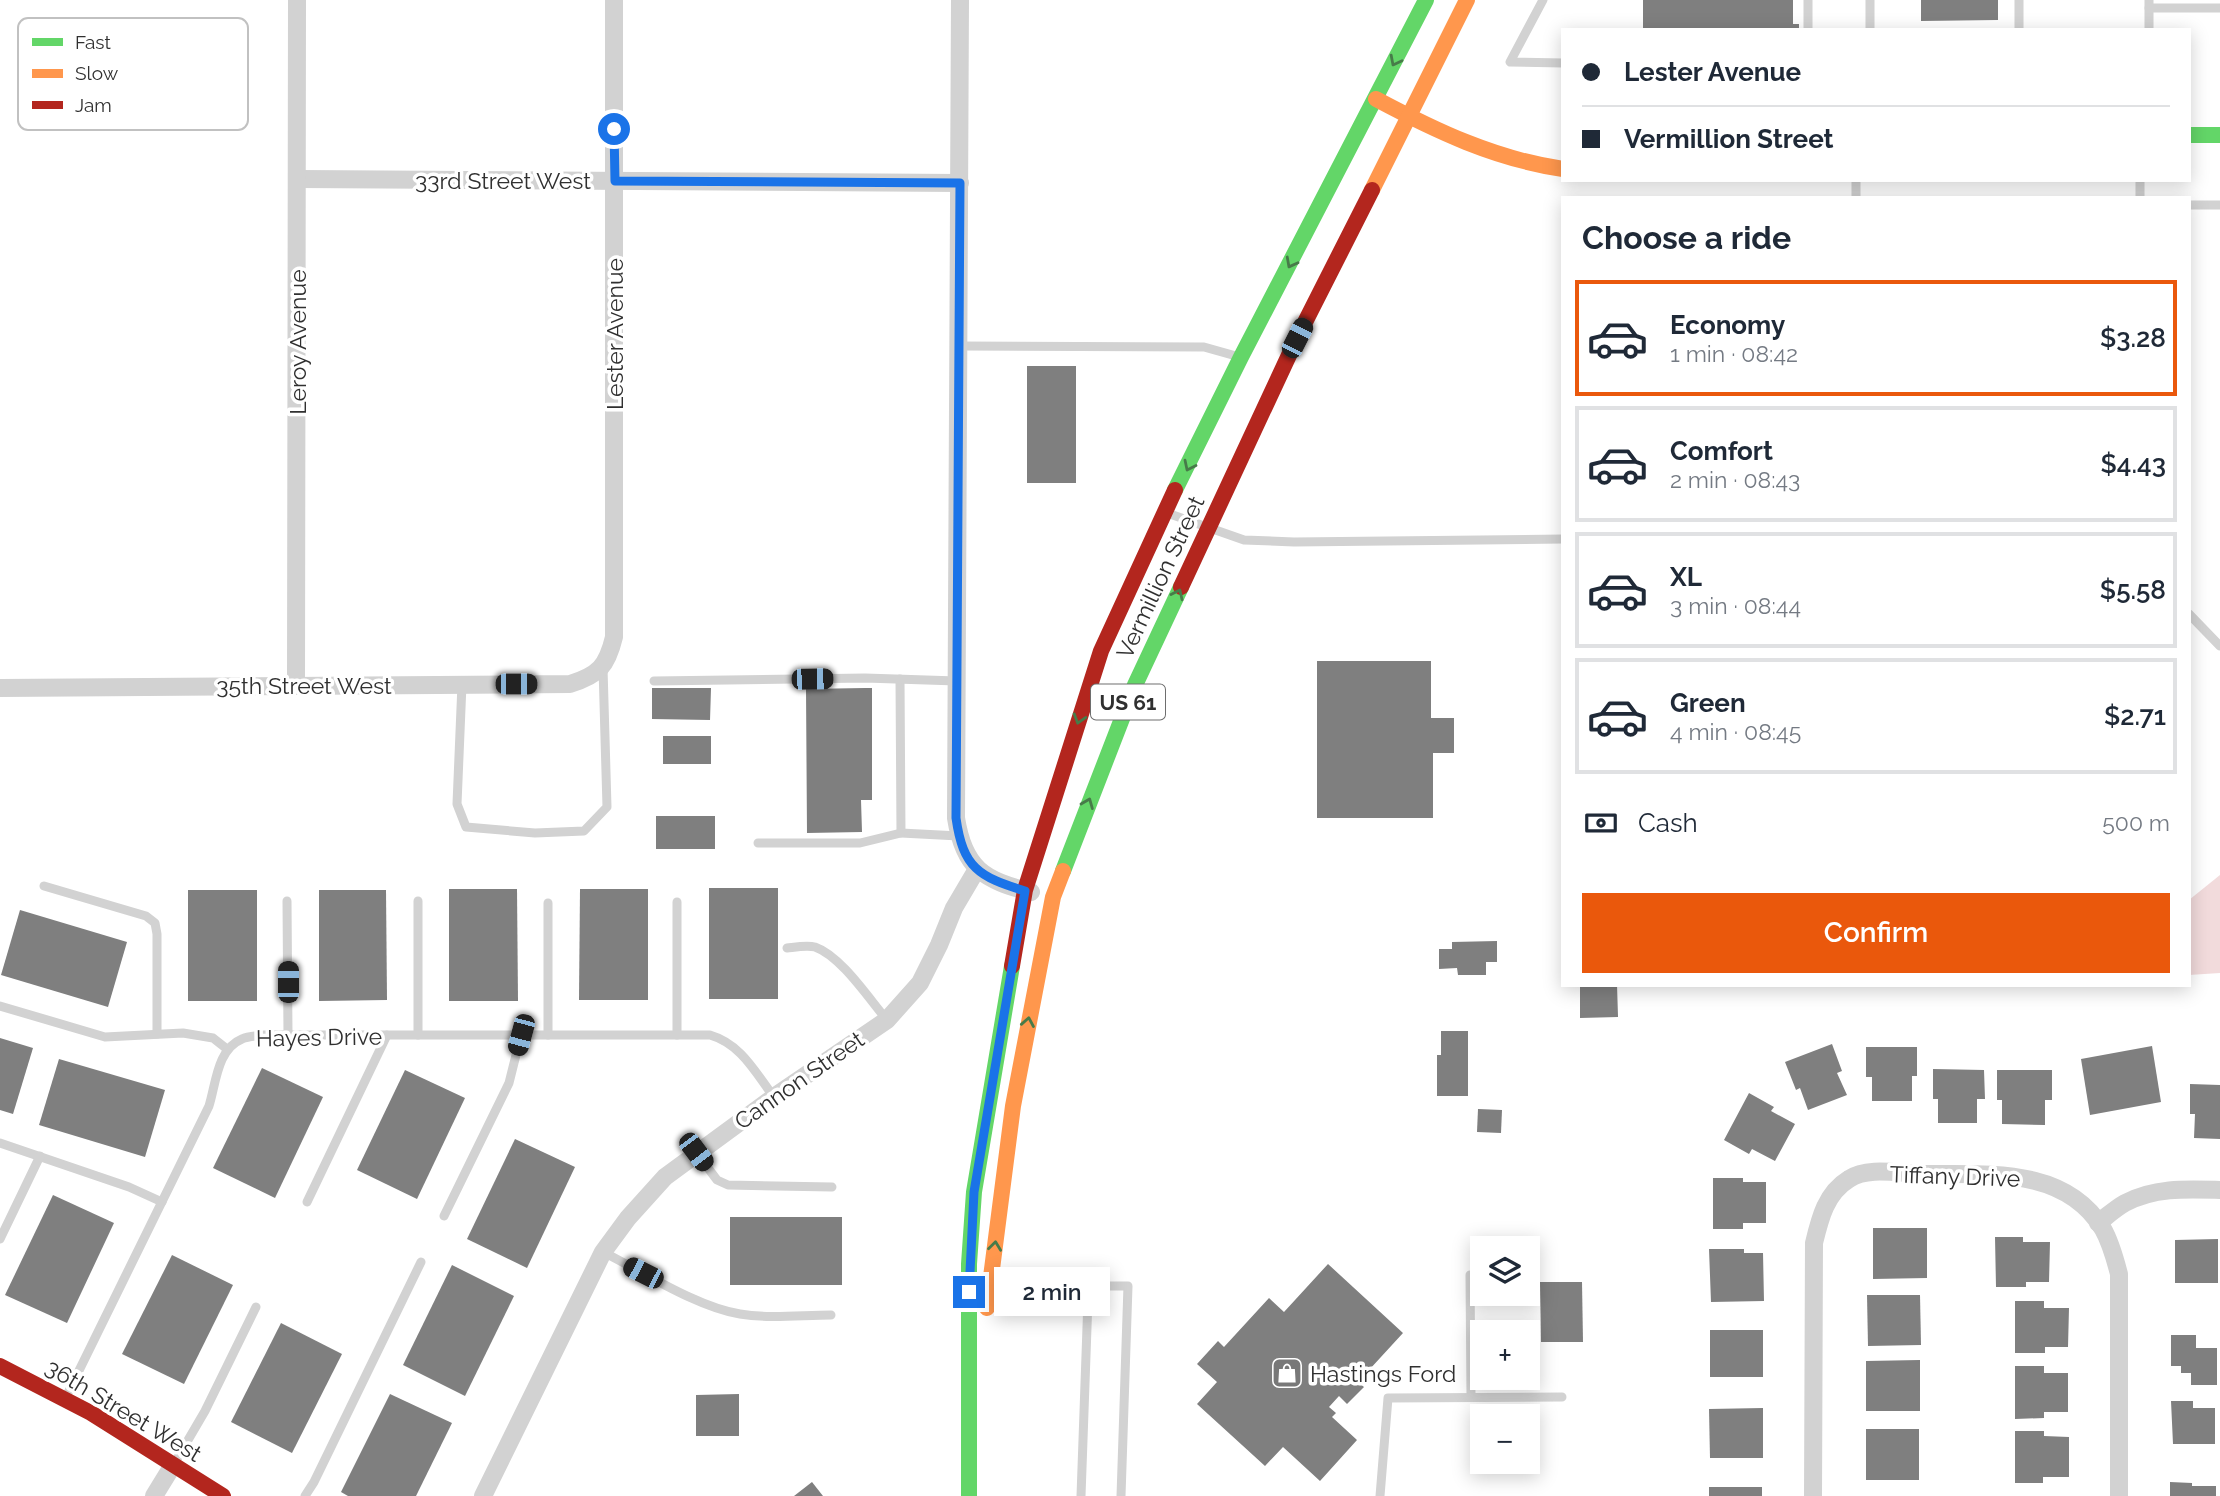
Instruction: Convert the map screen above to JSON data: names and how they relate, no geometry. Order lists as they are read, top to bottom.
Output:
{
  "streets": {
    "main road": ["Vermillion Street", "US 61", "36th Street West"],
    "street": [
      "33rd Street West",
      "Lester Avenue",
      "Leroy Avenue",
      "35th Street West",
      "Cannon Street",
      "Tiffany Drive"
    ],
    "lane": ["Hayes Drive"]
  },
  "crossings": [
    ["33rd Street West", "Lester Avenue"],
    ["33rd Street West", "Leroy Avenue"],
    ["Lester Avenue", "35th Street West"],
    ["Leroy Avenue", "35th Street West"],
    ["Hayes Drive", "Cannon Street"],
    ["Hayes Drive", "36th Street West"]
  ],
  "places": {
    "shop": ["Hastings Ford"]
  },
  "legend": ["Fast", "Slow", "Jam"],
  "page": {
    "banner": ["Lester Avenue", "Vermillion Street"],
    "heading": "Choose a ride",
    "list": [
      {
        "name": "Economy",
        "note": "1 min · 08:42",
        "value": "$3.28"
      },
      {
        "name": "Comfort",
        "note": "2 min · 08:43",
        "value": "$4.43"
      },
      {
        "name": "XL",
        "note": "3 min · 08:44",
        "value": "$5.58"
      },
      {
        "name": "Green",
        "note": "4 min · 08:45",
        "value": "$2.71"
      }
    ],
    "pay": ["Cash", "500 m"],
    "buttons": "Confirm",
    "map_buttons": ["+", "−"],
    "bubble": "2 min"
  }
}
